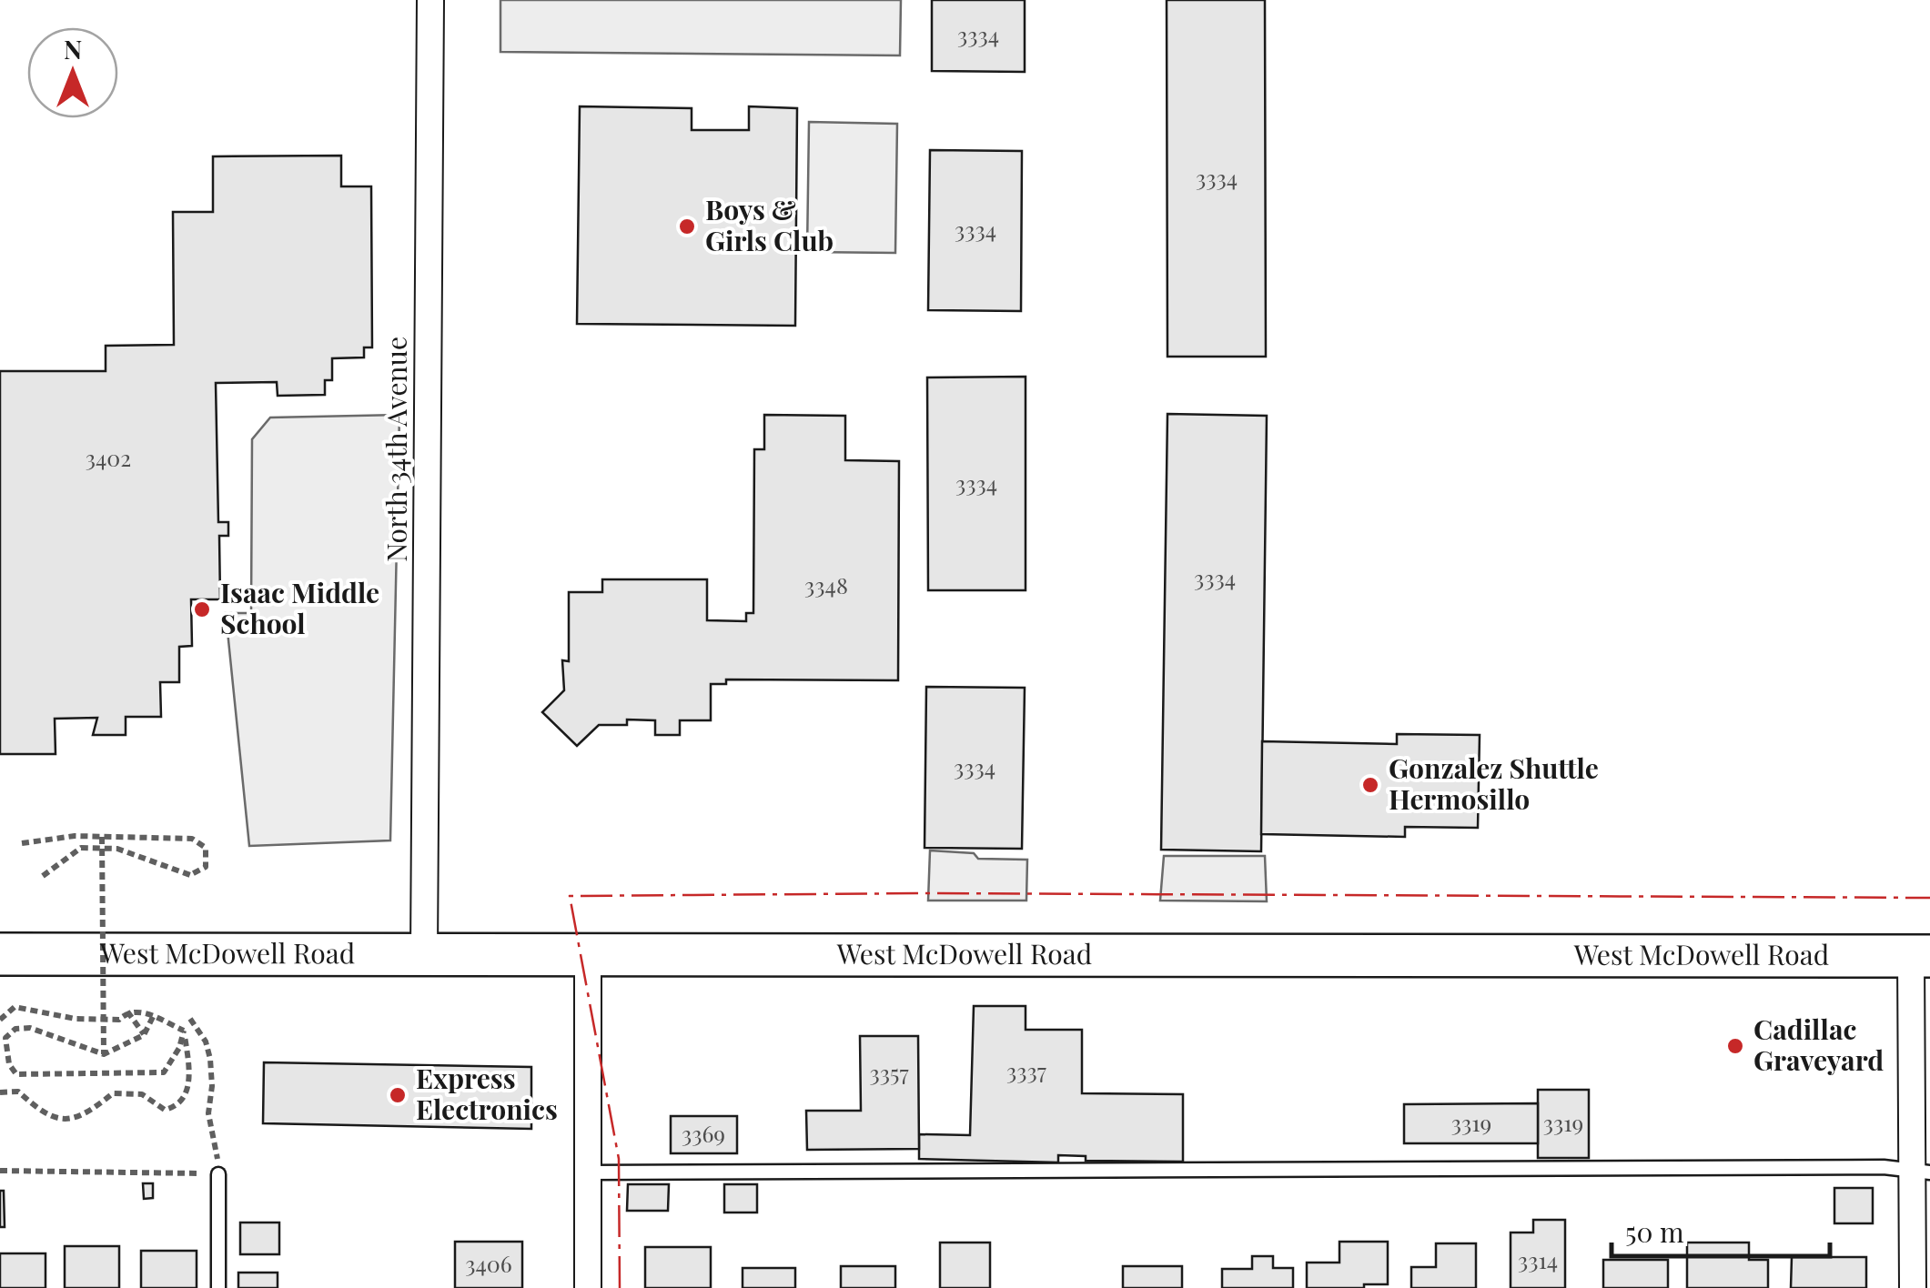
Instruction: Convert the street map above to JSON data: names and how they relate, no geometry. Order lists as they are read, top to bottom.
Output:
{
  "streets": {
    "main road": ["West McDowell Road"],
    "street": ["North 34th Avenue"]
  },
  "crossings": [
    ["North 34th Avenue", "West McDowell Road"]
  ],
  "places": [
    "Boys & Girls Club",
    "Isaac Middle School",
    "Gonzalez Shuttle Hermosillo",
    "Cadillac Graveyard",
    "Express Electronics"
  ],
  "house_numbers": [
    "3334",
    "3334",
    "3334",
    "3402",
    "3334",
    "3334",
    "3348",
    "3334",
    "3337",
    "3357",
    "3319",
    "3319",
    "3369",
    "3314",
    "3406"
  ],
  "scale_bar": "50 m",
  "north": "top"
}
